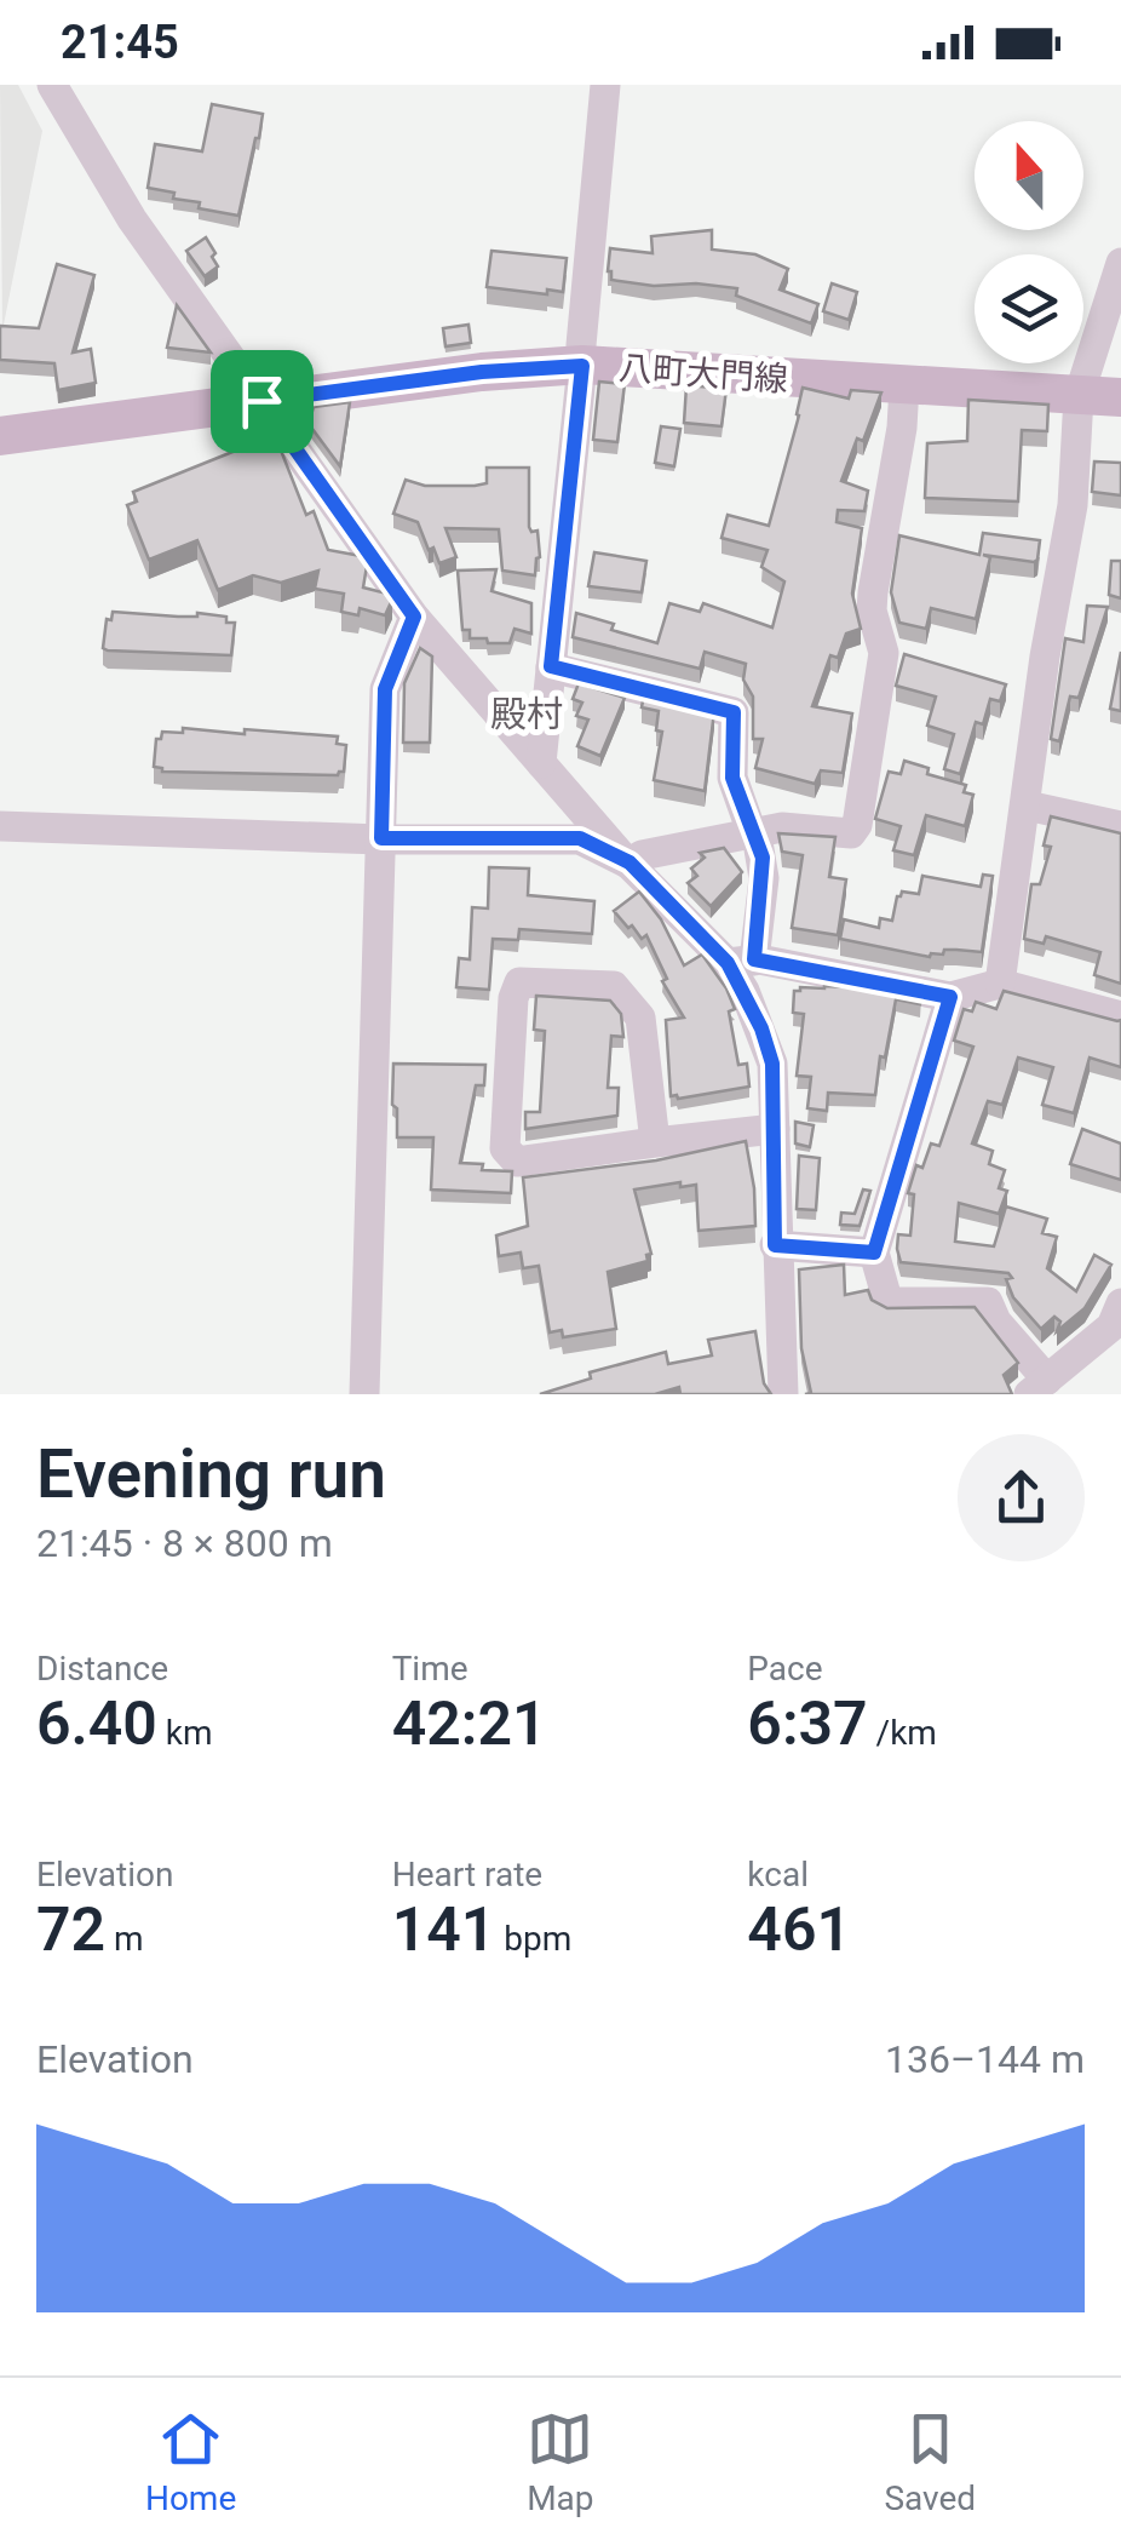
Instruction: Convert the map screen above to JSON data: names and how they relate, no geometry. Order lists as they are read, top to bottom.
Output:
{
  "streets": {
    "main road": ["八町大門線"]
  },
  "districts": ["殿村"],
  "north": "top",
  "page": {
    "status": "21:45",
    "heading": ["Evening run", "21:45 · 8 × 800 m"],
    "stats": [
      ["Distance", "6.40 km"],
      ["Time", "42:21"],
      ["Pace", "6:37 /km"],
      ["Elevation", "72 m"],
      ["Heart rate", "141 bpm"],
      ["kcal", "461"]
    ],
    "chart": ["Elevation", "136–144 m"],
    "tabs": ["Home", "Map", "Saved"]
  }
}
